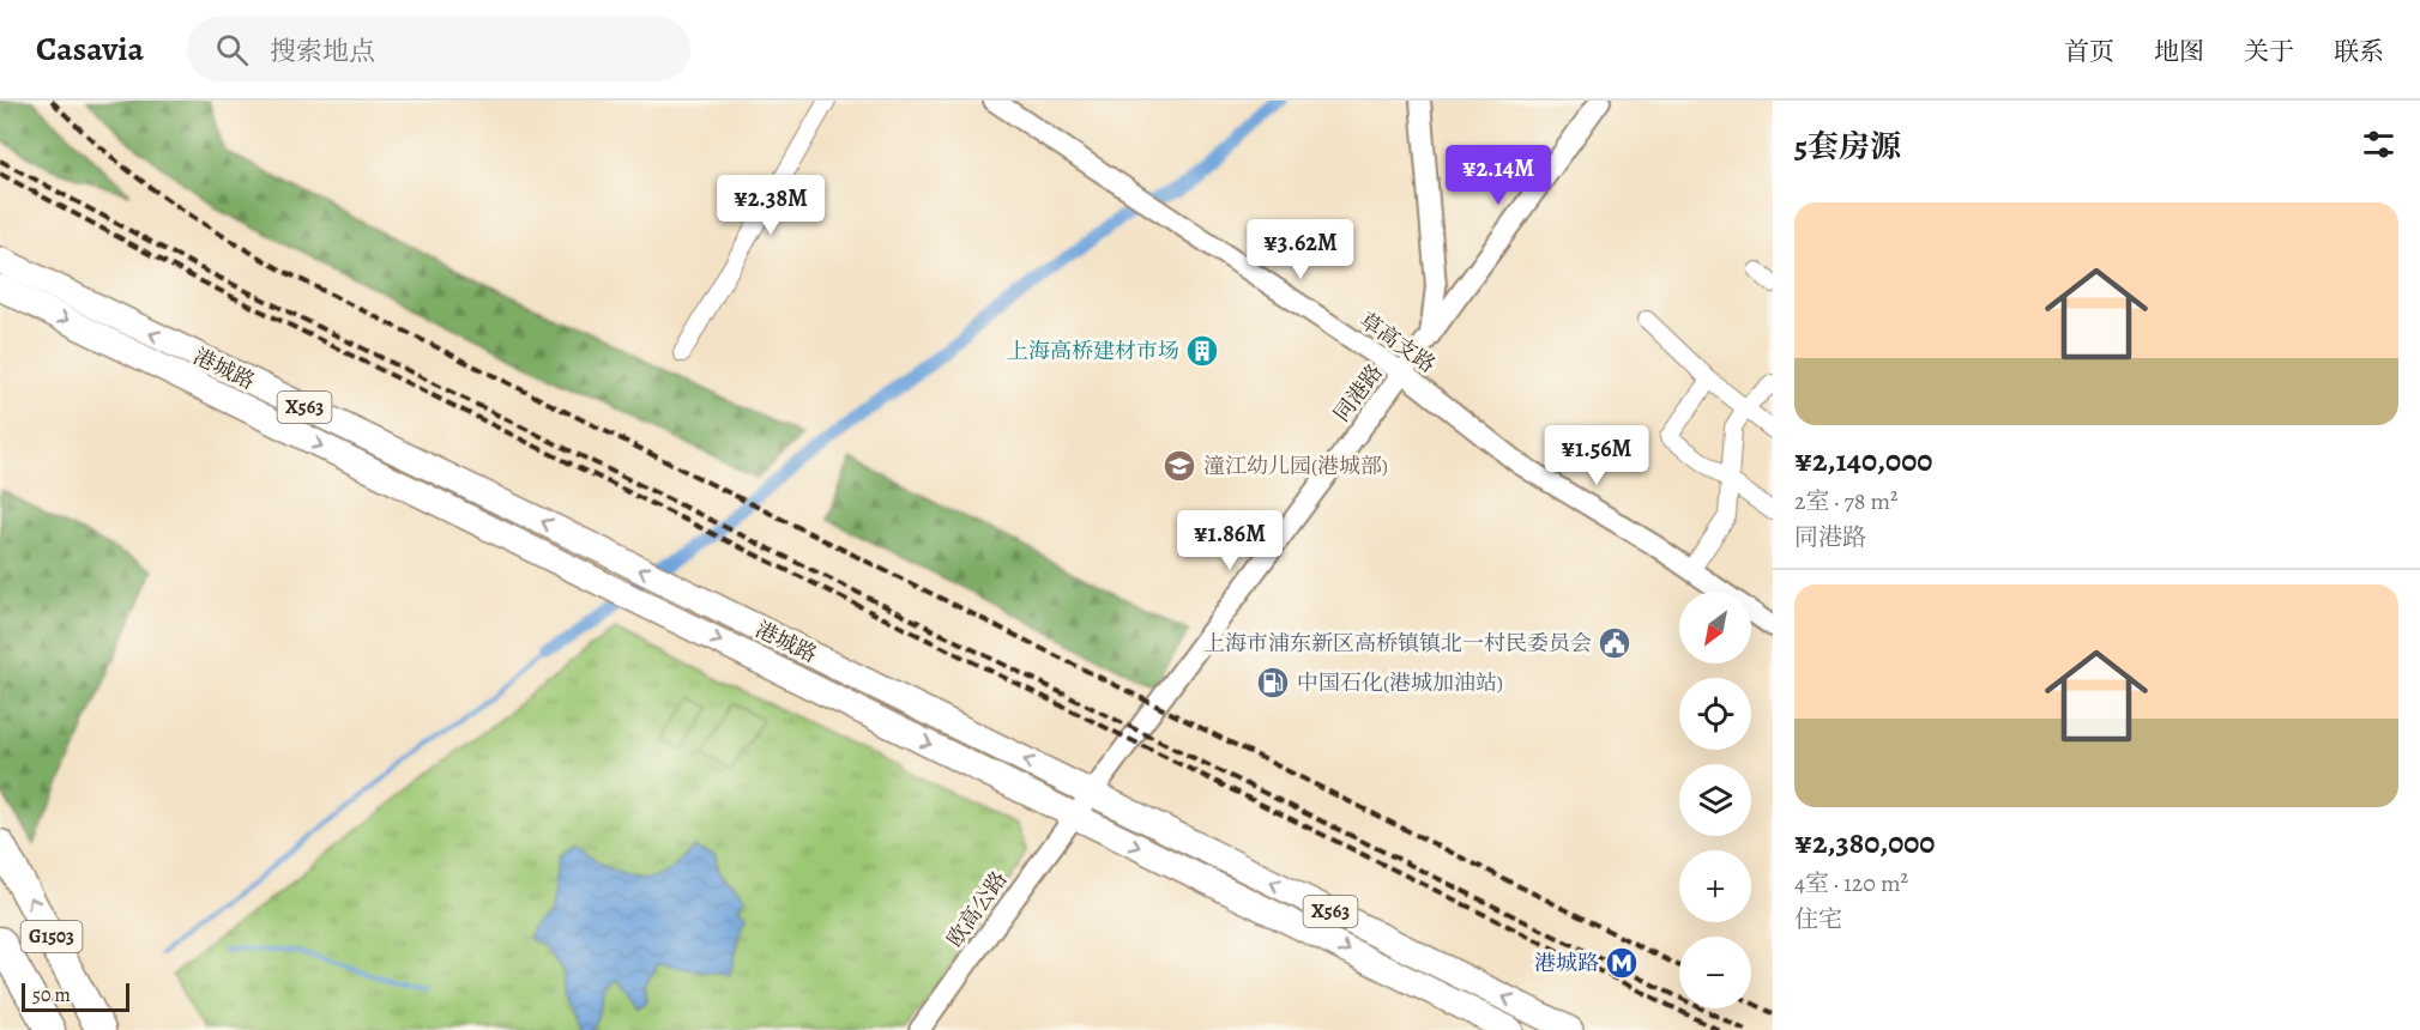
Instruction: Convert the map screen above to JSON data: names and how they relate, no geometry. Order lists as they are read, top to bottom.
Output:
{
  "streets": {
    "highway": ["G1503"],
    "main road": ["港城路", "X563"],
    "street": ["草高支路", "同港路", "欧高公路"]
  },
  "crossings": [
    ["草高支路", "同港路"],
    ["港城路", "同港路"],
    ["港城路", "欧高公路"],
    ["同港路", "欧高公路"]
  ],
  "places": {
    "building": ["上海高桥建材市场"],
    "school or university": ["潼江幼儿园(港城部)"],
    "public building": ["上海市浦东新区高桥镇镇北一村民委员会"],
    "fuel station": ["中国石化(港城加油站)"],
    "metro station": ["港城路"]
  },
  "scale_bar": "50 m",
  "north": "bottom left",
  "page": {
    "header": "Casavia",
    "search": "搜索地点",
    "nav": [
      "首页",
      "地图",
      "关于",
      "联系"
    ],
    "heading": "5套房源",
    "price": [
      "¥2.14M",
      "¥2.38M",
      "¥3.62M",
      "¥1.56M",
      "¥1.86M"
    ],
    "list": [
      {
        "name": "¥2,140,000",
        "note": "2室 · 78 m² · 同港路"
      },
      {
        "name": "¥2,380,000",
        "note": "4室 · 120 m² · 住宅"
      }
    ],
    "map_buttons": ["+", "−"],
    "scale": "50 m"
  }
}
